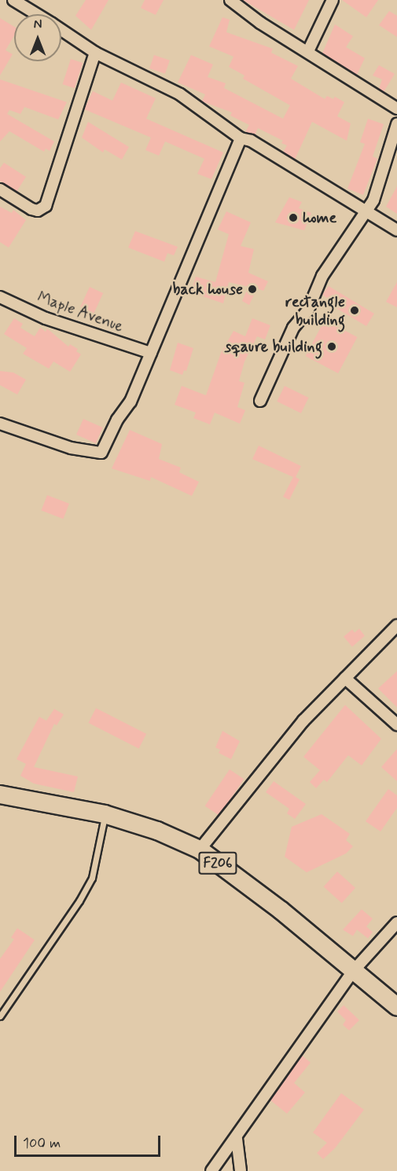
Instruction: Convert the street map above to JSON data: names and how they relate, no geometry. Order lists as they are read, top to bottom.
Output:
{
  "streets": {
    "main road": ["F206"],
    "street": ["Maple Avenue"]
  },
  "places": [
    "home",
    "back house",
    "rectangle building",
    "sqaure building"
  ],
  "scale_bar": "100 m",
  "north": "top"
}
